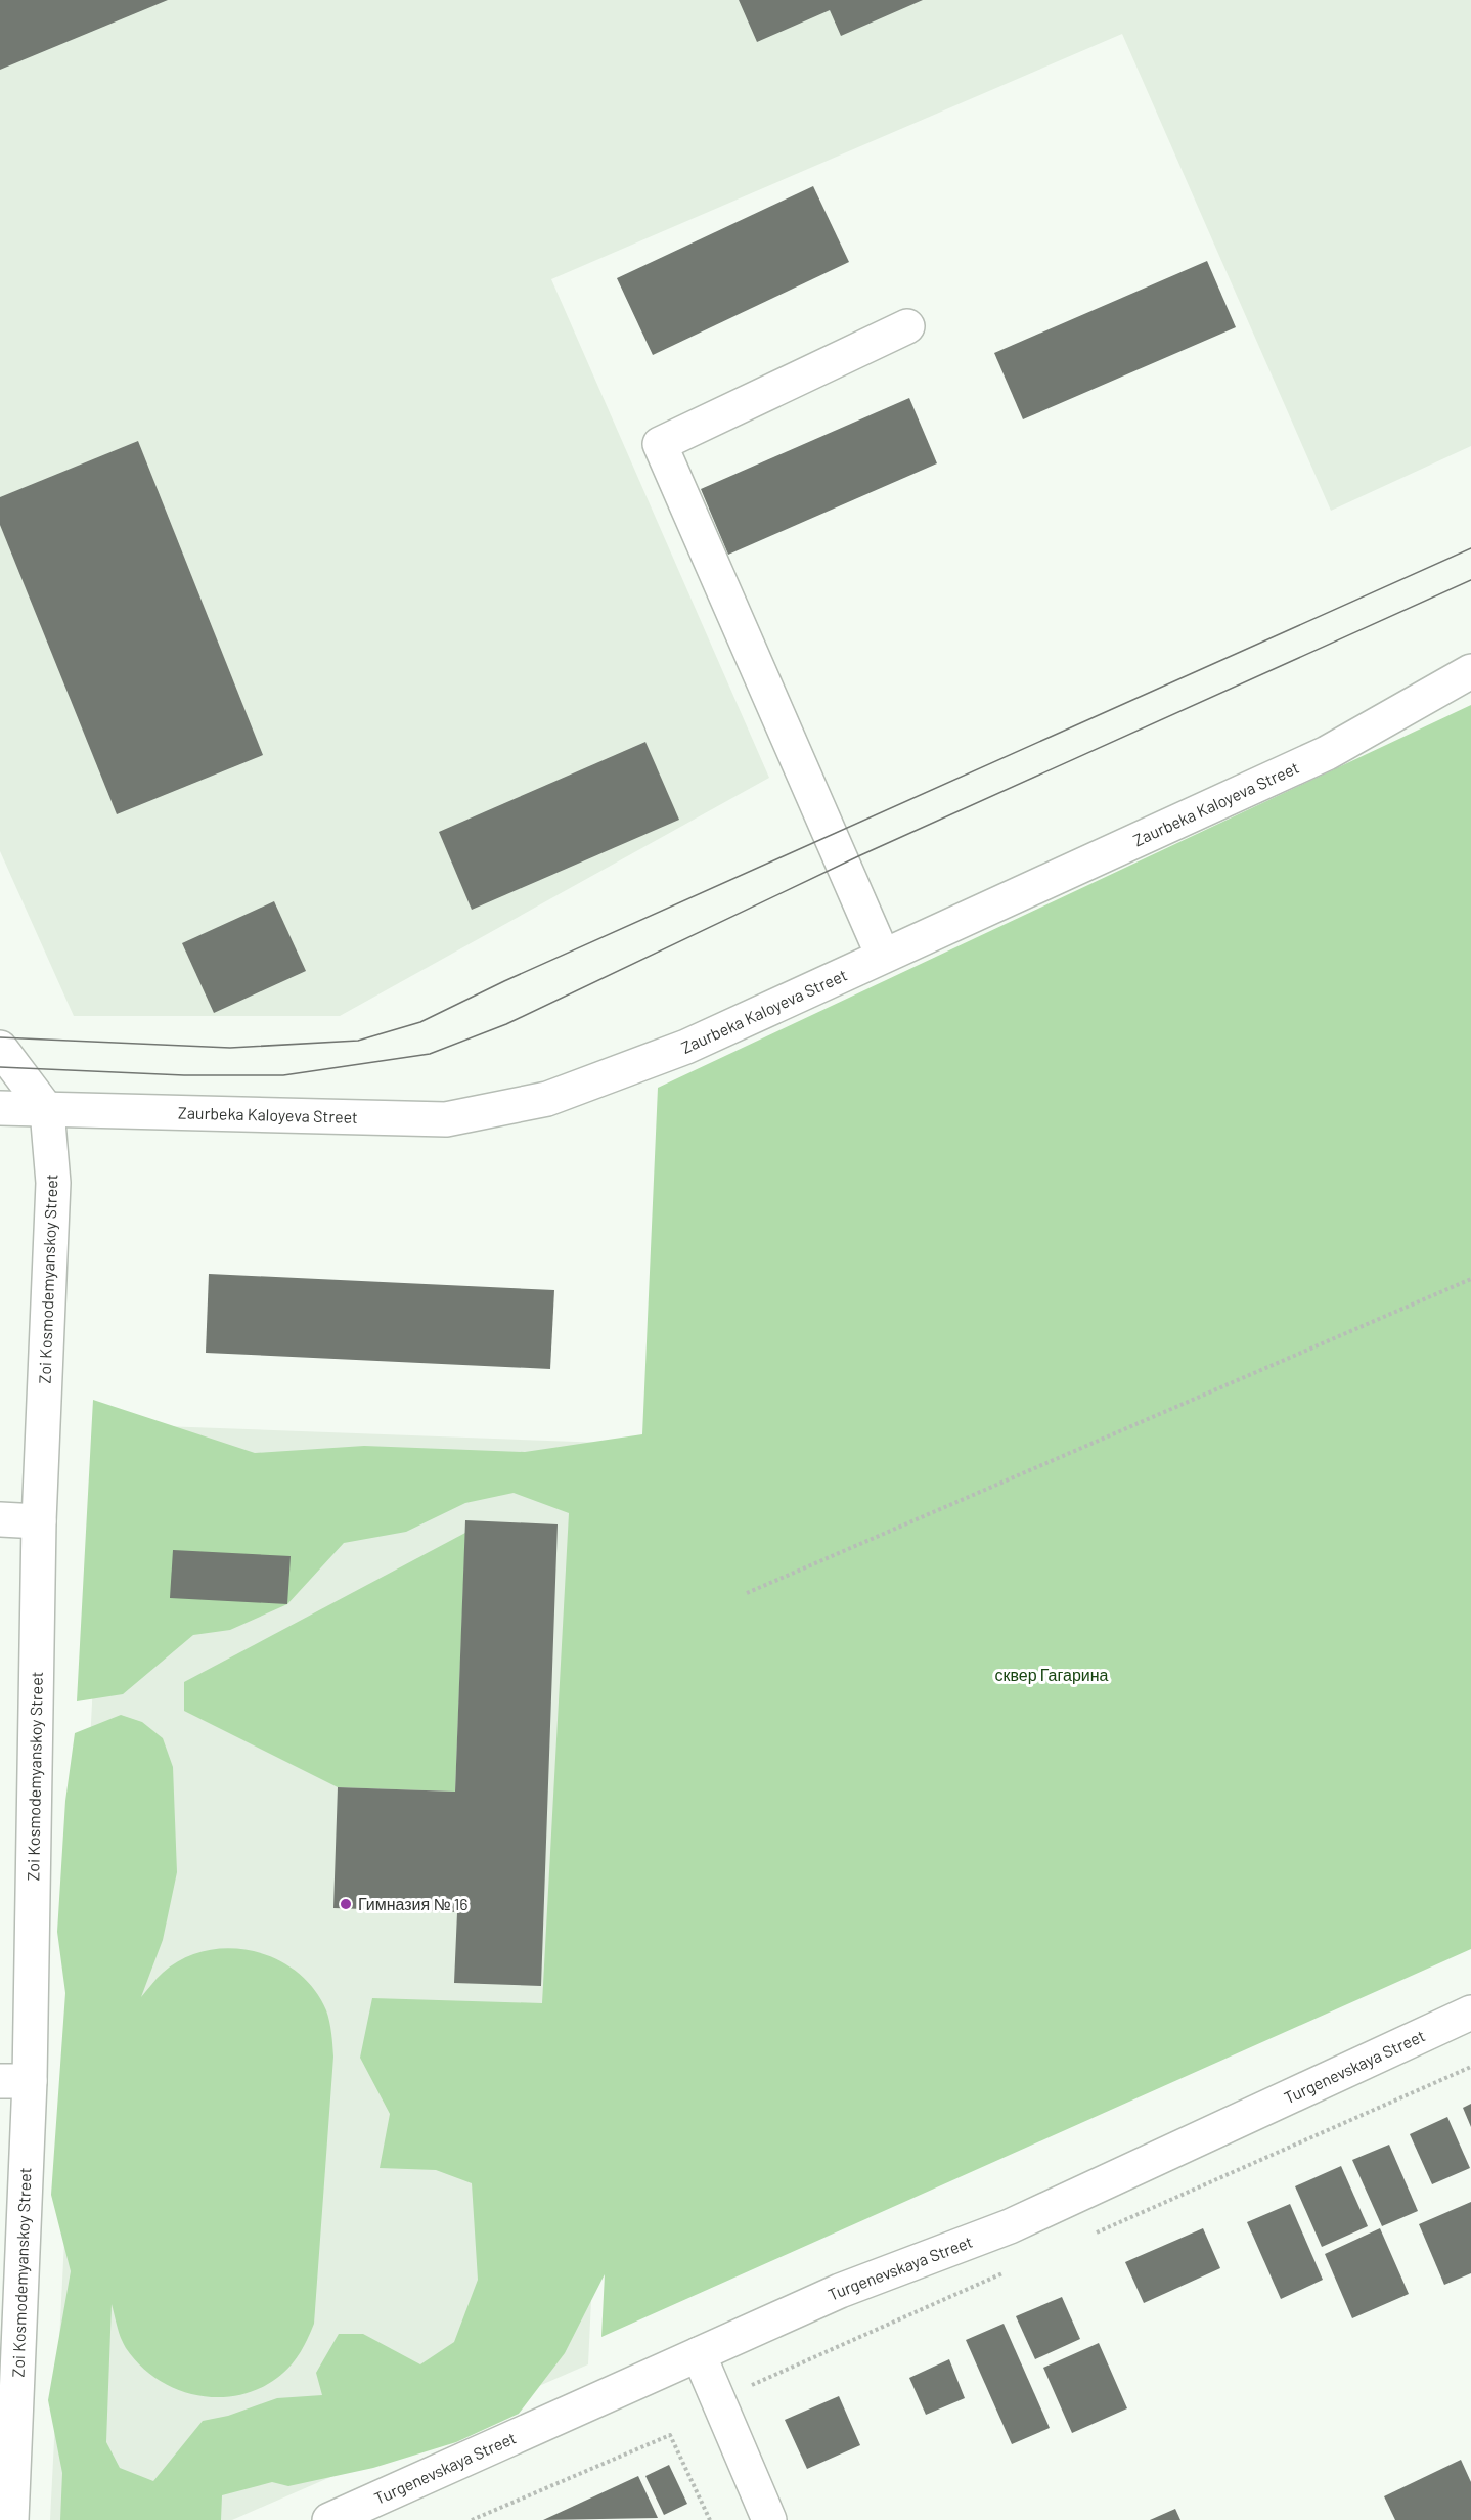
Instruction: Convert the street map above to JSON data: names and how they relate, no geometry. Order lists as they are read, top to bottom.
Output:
{
  "streets": {
    "street": ["Zaurbeka Kaloyeva Street", "Zoi Kosmodemyanskoy Street", "Turgenevskaya Street"]
  },
  "crossings": [
    ["Zaurbeka Kaloyeva Street", "Zoi Kosmodemyanskoy Street"]
  ],
  "parks": ["сквер Гагарина"],
  "places": ["Гимназия № 16"]
}
